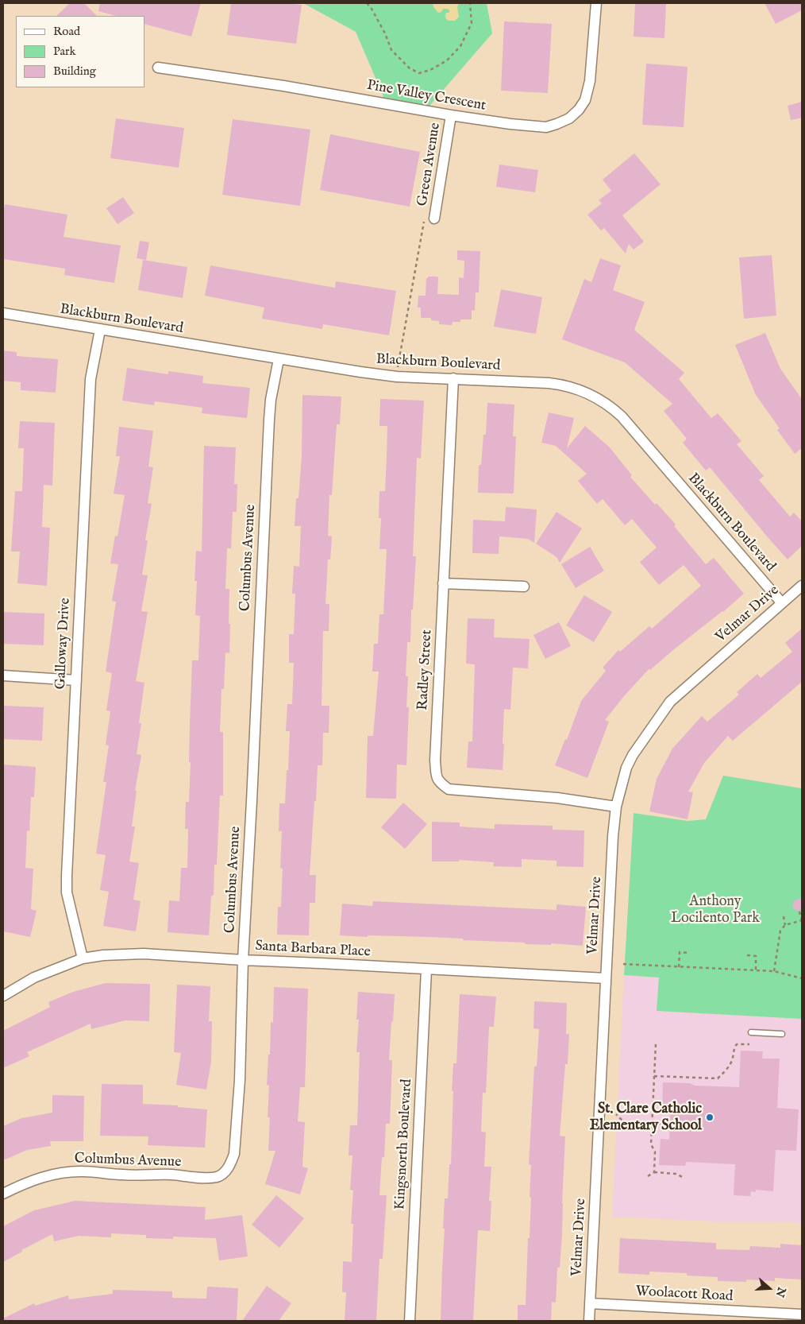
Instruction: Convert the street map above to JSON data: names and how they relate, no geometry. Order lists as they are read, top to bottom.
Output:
{
  "streets": {
    "street": [
      "Pine Valley Crescent",
      "Green Avenue",
      "Blackburn Boulevard",
      "Columbus Avenue",
      "Velmar Drive",
      "Galloway Drive",
      "Radley Street",
      "Santa Barbara Place",
      "Kingsnorth Boulevard",
      "Woolacott Road"
    ]
  },
  "crossings": [
    ["Pine Valley Crescent", "Green Avenue"],
    ["Blackburn Boulevard", "Columbus Avenue"],
    ["Blackburn Boulevard", "Velmar Drive"],
    ["Blackburn Boulevard", "Galloway Drive"],
    ["Blackburn Boulevard", "Radley Street"],
    ["Columbus Avenue", "Santa Barbara Place"],
    ["Velmar Drive", "Radley Street"],
    ["Velmar Drive", "Santa Barbara Place"],
    ["Velmar Drive", "Woolacott Road"],
    ["Galloway Drive", "Santa Barbara Place"],
    ["Santa Barbara Place", "Kingsnorth Boulevard"]
  ],
  "parks": ["Anthony Locilento Park"],
  "places": ["St. Clare Catholic Elementary School"],
  "legend": ["Road", "Park", "Building"],
  "north": "right"
}
